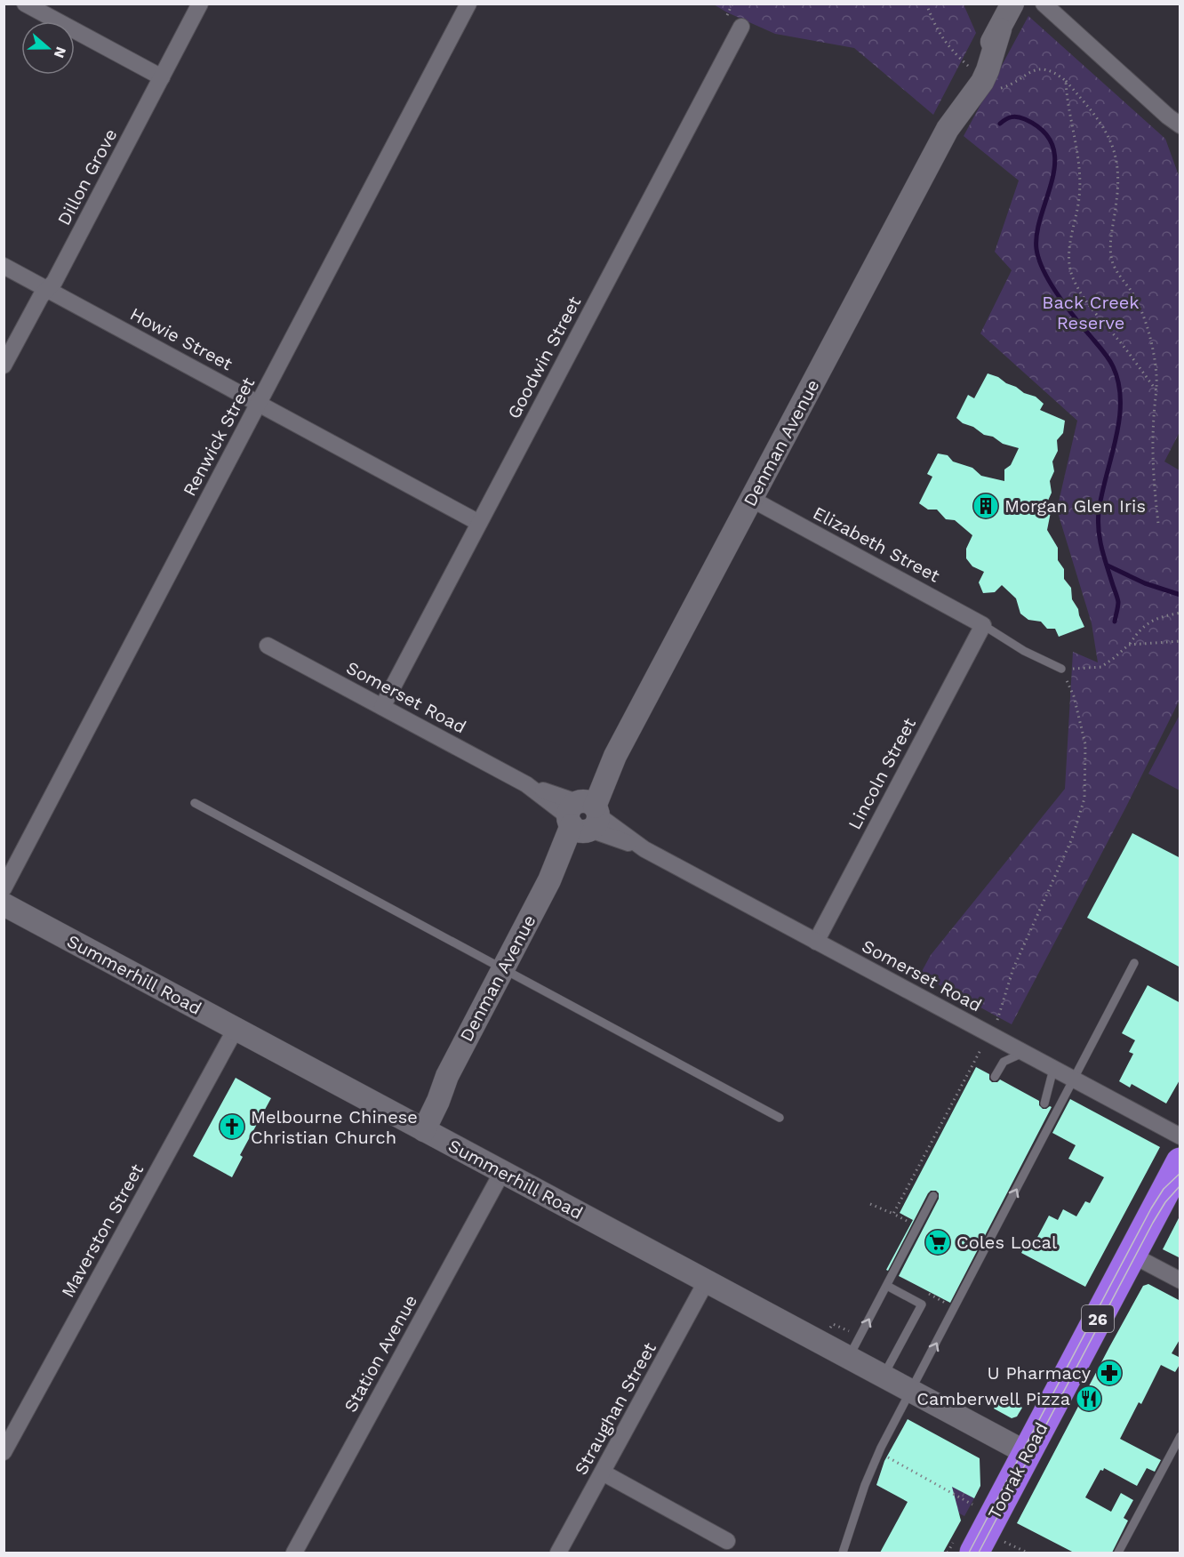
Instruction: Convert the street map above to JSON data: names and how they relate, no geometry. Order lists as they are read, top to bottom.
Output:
{
  "streets": {
    "highway": ["26", "Toorak Road"],
    "street": [
      "Dillon Grove",
      "Howie Street",
      "Goodwin Street",
      "Renwick Street",
      "Denman Avenue",
      "Elizabeth Street",
      "Somerset Road",
      "Lincoln Street",
      "Summerhill Road",
      "Maverston Street",
      "Station Avenue",
      "Straughan Street"
    ]
  },
  "crossings": [
    ["Dillon Grove", "Howie Street"],
    ["Howie Street", "Goodwin Street"],
    ["Howie Street", "Renwick Street"],
    ["Goodwin Street", "Somerset Road"],
    ["Denman Avenue", "Elizabeth Street"],
    ["Denman Avenue", "Somerset Road"],
    ["Denman Avenue", "Summerhill Road"],
    ["Elizabeth Street", "Lincoln Street"],
    ["Somerset Road", "Lincoln Street"],
    ["Summerhill Road", "Maverston Street"],
    ["Summerhill Road", "Station Avenue"],
    ["Summerhill Road", "Straughan Street"],
    ["Summerhill Road", "Toorak Road"]
  ],
  "parks": ["Back Creek Reserve"],
  "places": {
    "building": ["Morgan Glen Iris"],
    "church": ["Melbourne Chinese Christian Church"],
    "supermarket": ["Coles Local"],
    "pharmacy": ["U Pharmacy"],
    "restaurant": ["Camberwell Pizza"]
  },
  "north": "right"
}
